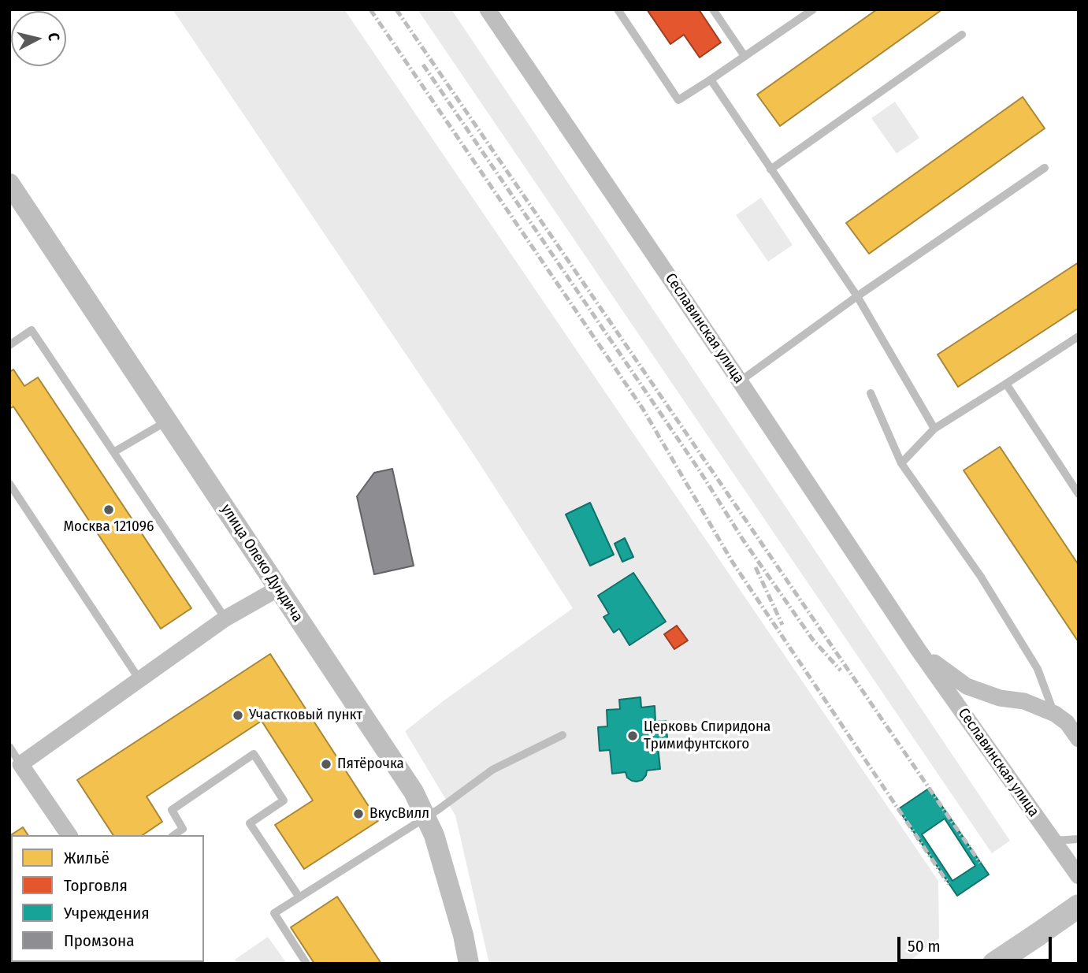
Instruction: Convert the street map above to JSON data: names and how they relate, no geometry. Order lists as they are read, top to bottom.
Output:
{
  "streets": {
    "street": ["Сеславинская улица", "улица Олеко Дундича"]
  },
  "places": [
    "Москва 121096",
    "Участковый пункт",
    "Церковь Спиридона Тримифунтского",
    "Пятёрочка",
    "ВкусВилл"
  ],
  "legend": [
    "Жильё",
    "Торговля",
    "Учреждения",
    "Промзона"
  ],
  "scale_bar": "50 m",
  "north": "right"
}
